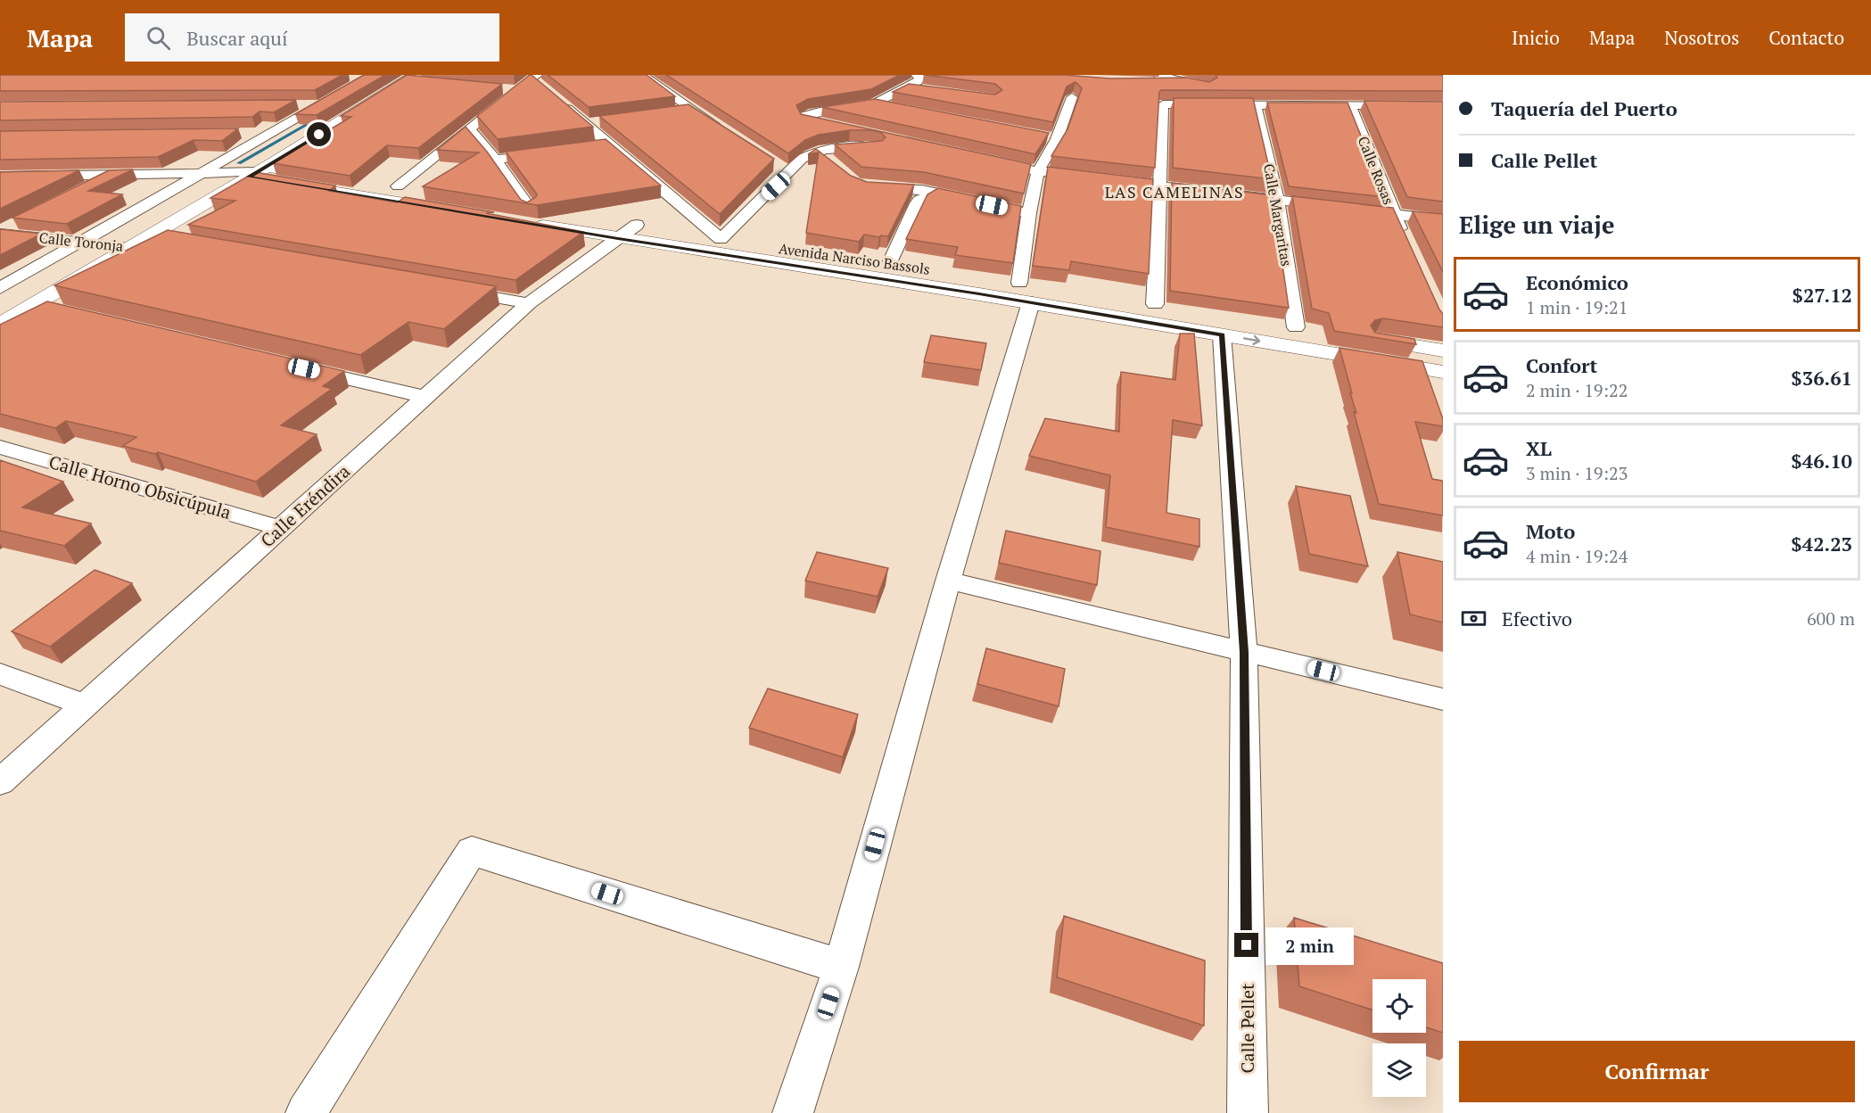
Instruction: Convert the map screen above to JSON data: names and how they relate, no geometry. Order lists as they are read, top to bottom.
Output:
{
  "streets": {
    "street": [
      "Calle Rosas",
      "Calle Margaritas",
      "Calle Toronja",
      "Avenida Narciso Bassols",
      "Calle Horno Obsicúpula",
      "Calle Eréndira",
      "Calle Pellet"
    ]
  },
  "crossings": [
    ["Avenida Narciso Bassols", "Calle Eréndira"],
    ["Avenida Narciso Bassols", "Calle Pellet"],
    ["Calle Horno Obsicúpula", "Calle Eréndira"]
  ],
  "districts": ["LAS CAMELINAS"],
  "page": {
    "header": "Mapa",
    "search": "Buscar aquí",
    "nav": [
      "Inicio",
      "Mapa",
      "Nosotros",
      "Contacto"
    ],
    "banner": ["Taquería del Puerto", "Calle Pellet"],
    "heading": "Elige un viaje",
    "list": [
      {
        "name": "Económico",
        "note": "1 min · 19:21",
        "value": "$27.12"
      },
      {
        "name": "Confort",
        "note": "2 min · 19:22",
        "value": "$36.61"
      },
      {
        "name": "XL",
        "note": "3 min · 19:23",
        "value": "$46.10"
      },
      {
        "name": "Moto",
        "note": "4 min · 19:24",
        "value": "$42.23"
      }
    ],
    "pay": ["Efectivo", "600 m"],
    "bubble": "2 min",
    "buttons": "Confirmar"
  }
}
